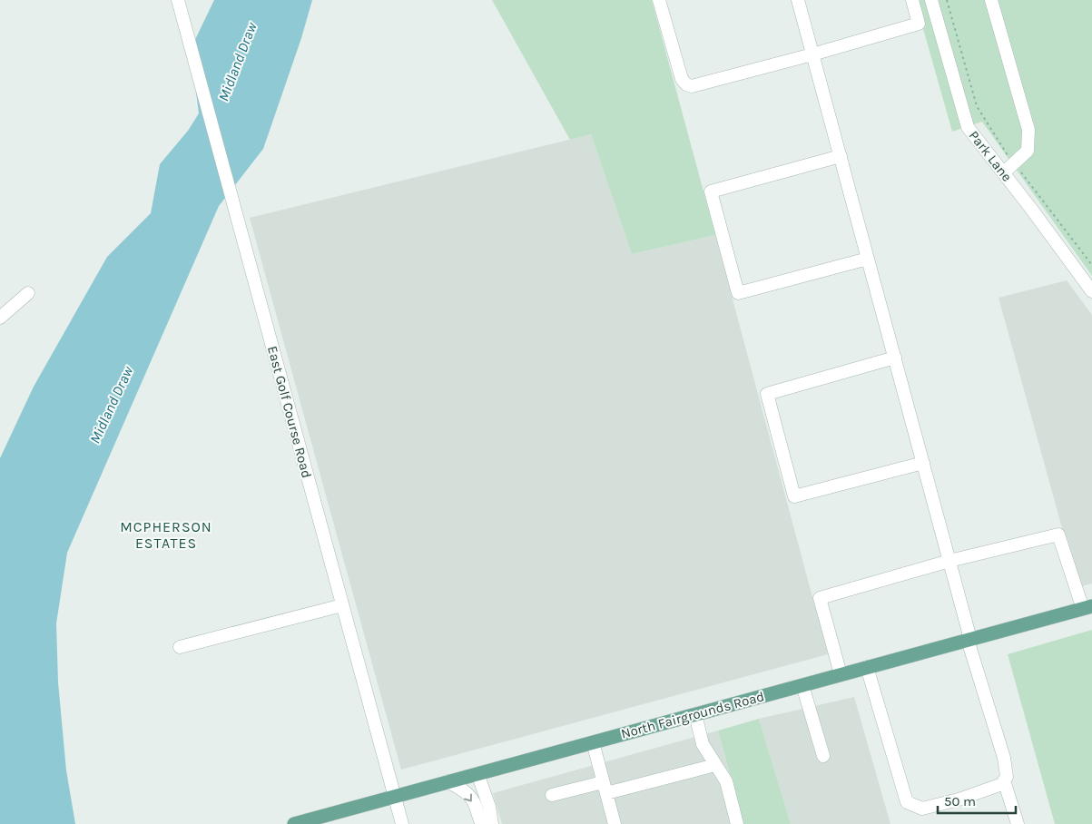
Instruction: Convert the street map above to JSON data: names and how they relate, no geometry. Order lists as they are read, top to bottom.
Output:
{
  "streets": {
    "main road": ["North Fairgrounds Road"],
    "street": ["Park Lane", "East Golf Course Road"]
  },
  "crossings": [
    ["East Golf Course Road", "North Fairgrounds Road"]
  ],
  "districts": ["MCPHERSON ESTATES"],
  "water": ["Midland Draw"],
  "scale_bar": "50 m"
}
